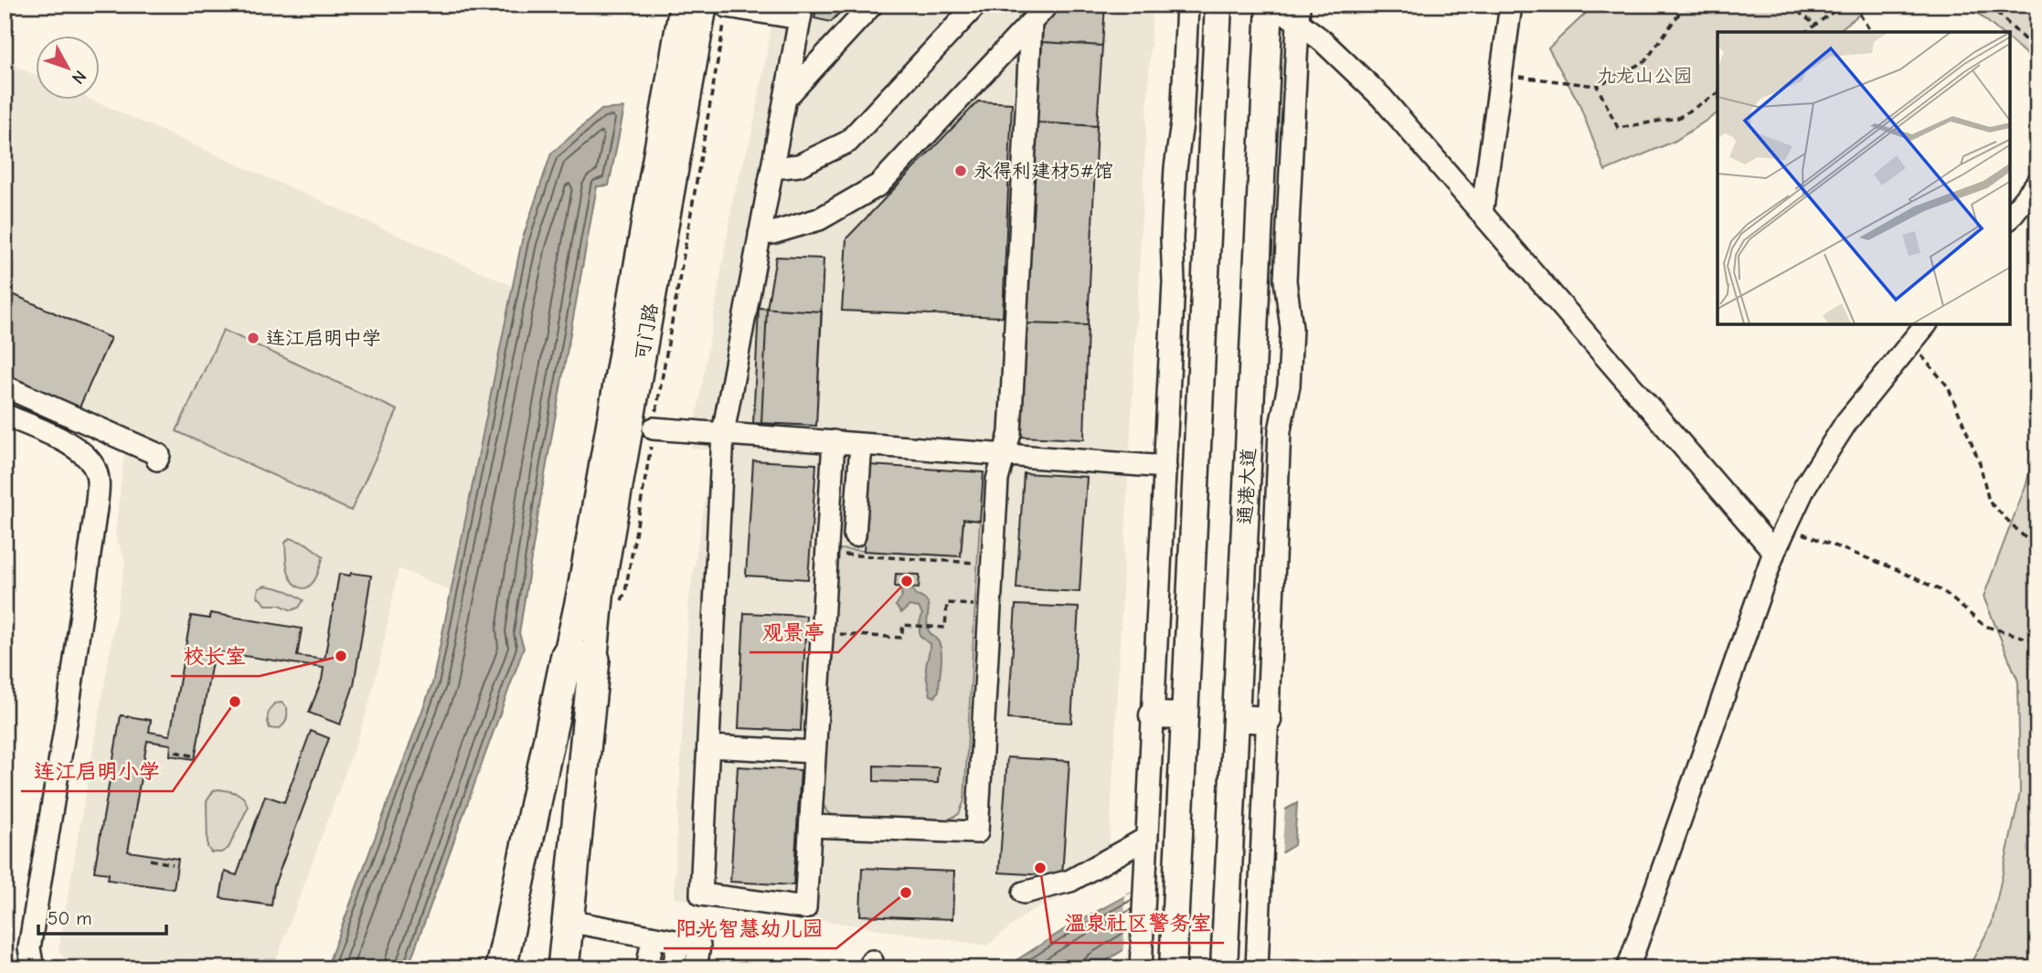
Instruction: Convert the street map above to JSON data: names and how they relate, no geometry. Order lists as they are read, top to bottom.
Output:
{
  "streets": {
    "main road": ["可门路", "通港大道"]
  },
  "parks": ["九龙山公园"],
  "places": [
    "永得利建材5#馆",
    "连江启明中学",
    "观景亭",
    "校长室",
    "连江启明小学",
    "温泉社区警务室",
    "阳光智慧幼儿园"
  ],
  "scale_bar": "50 m",
  "north": "bottom right"
}
